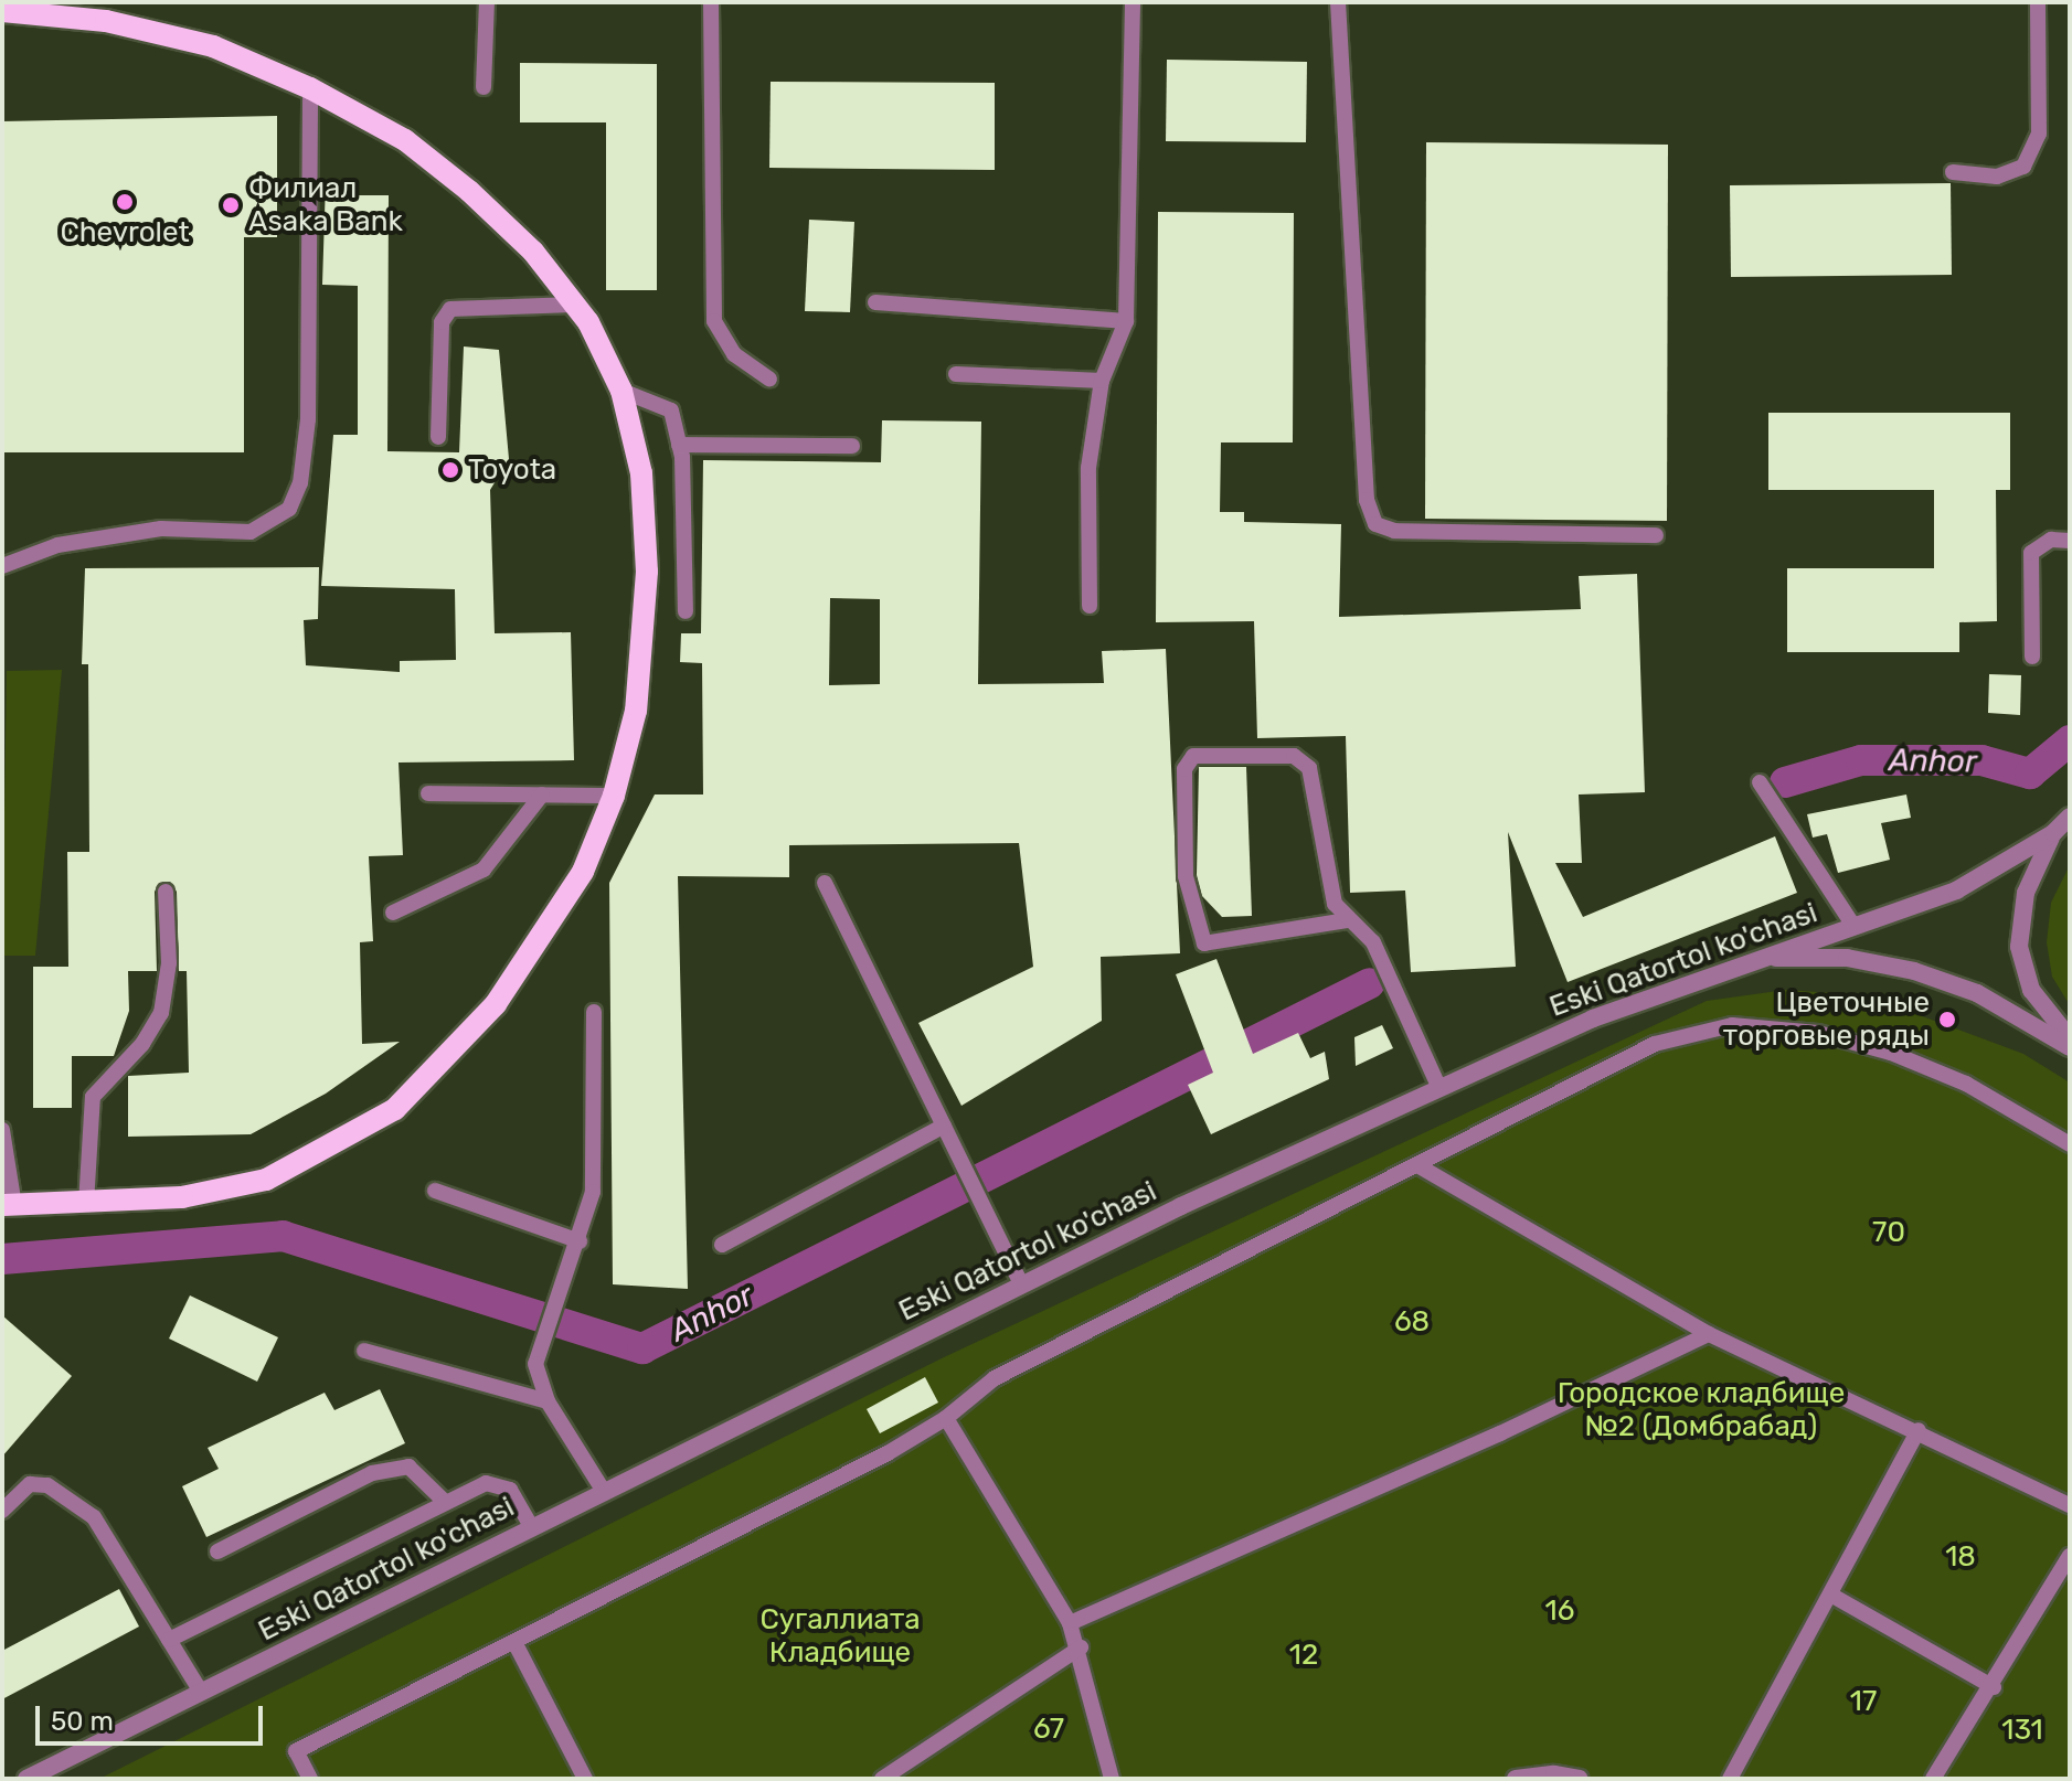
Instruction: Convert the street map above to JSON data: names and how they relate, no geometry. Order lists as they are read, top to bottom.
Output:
{
  "streets": {
    "street": ["Eski Qatortol ko'chasi"]
  },
  "water": ["Anhor"],
  "parks": [
    "70",
    "68",
    "Городское кладбище №2 (Домбрабад)",
    "18",
    "16",
    "Сугаллиата Кладбище",
    "12",
    "17",
    "67",
    "131"
  ],
  "places": [
    "Chevrolet",
    "Филиал Asaka Bank",
    "Toyota",
    "Цветочные торговые ряды"
  ],
  "scale_bar": "50 m"
}
